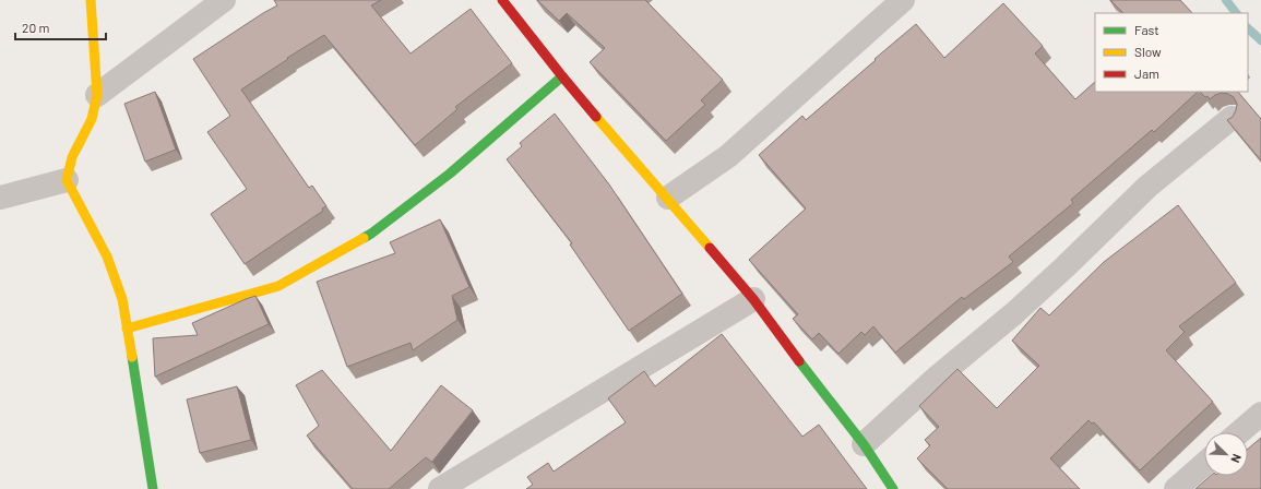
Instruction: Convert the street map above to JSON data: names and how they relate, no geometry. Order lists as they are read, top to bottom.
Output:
{
  "legend": ["Fast", "Slow", "Jam"],
  "scale_bar": "20 m",
  "north": "bottom right"
}
